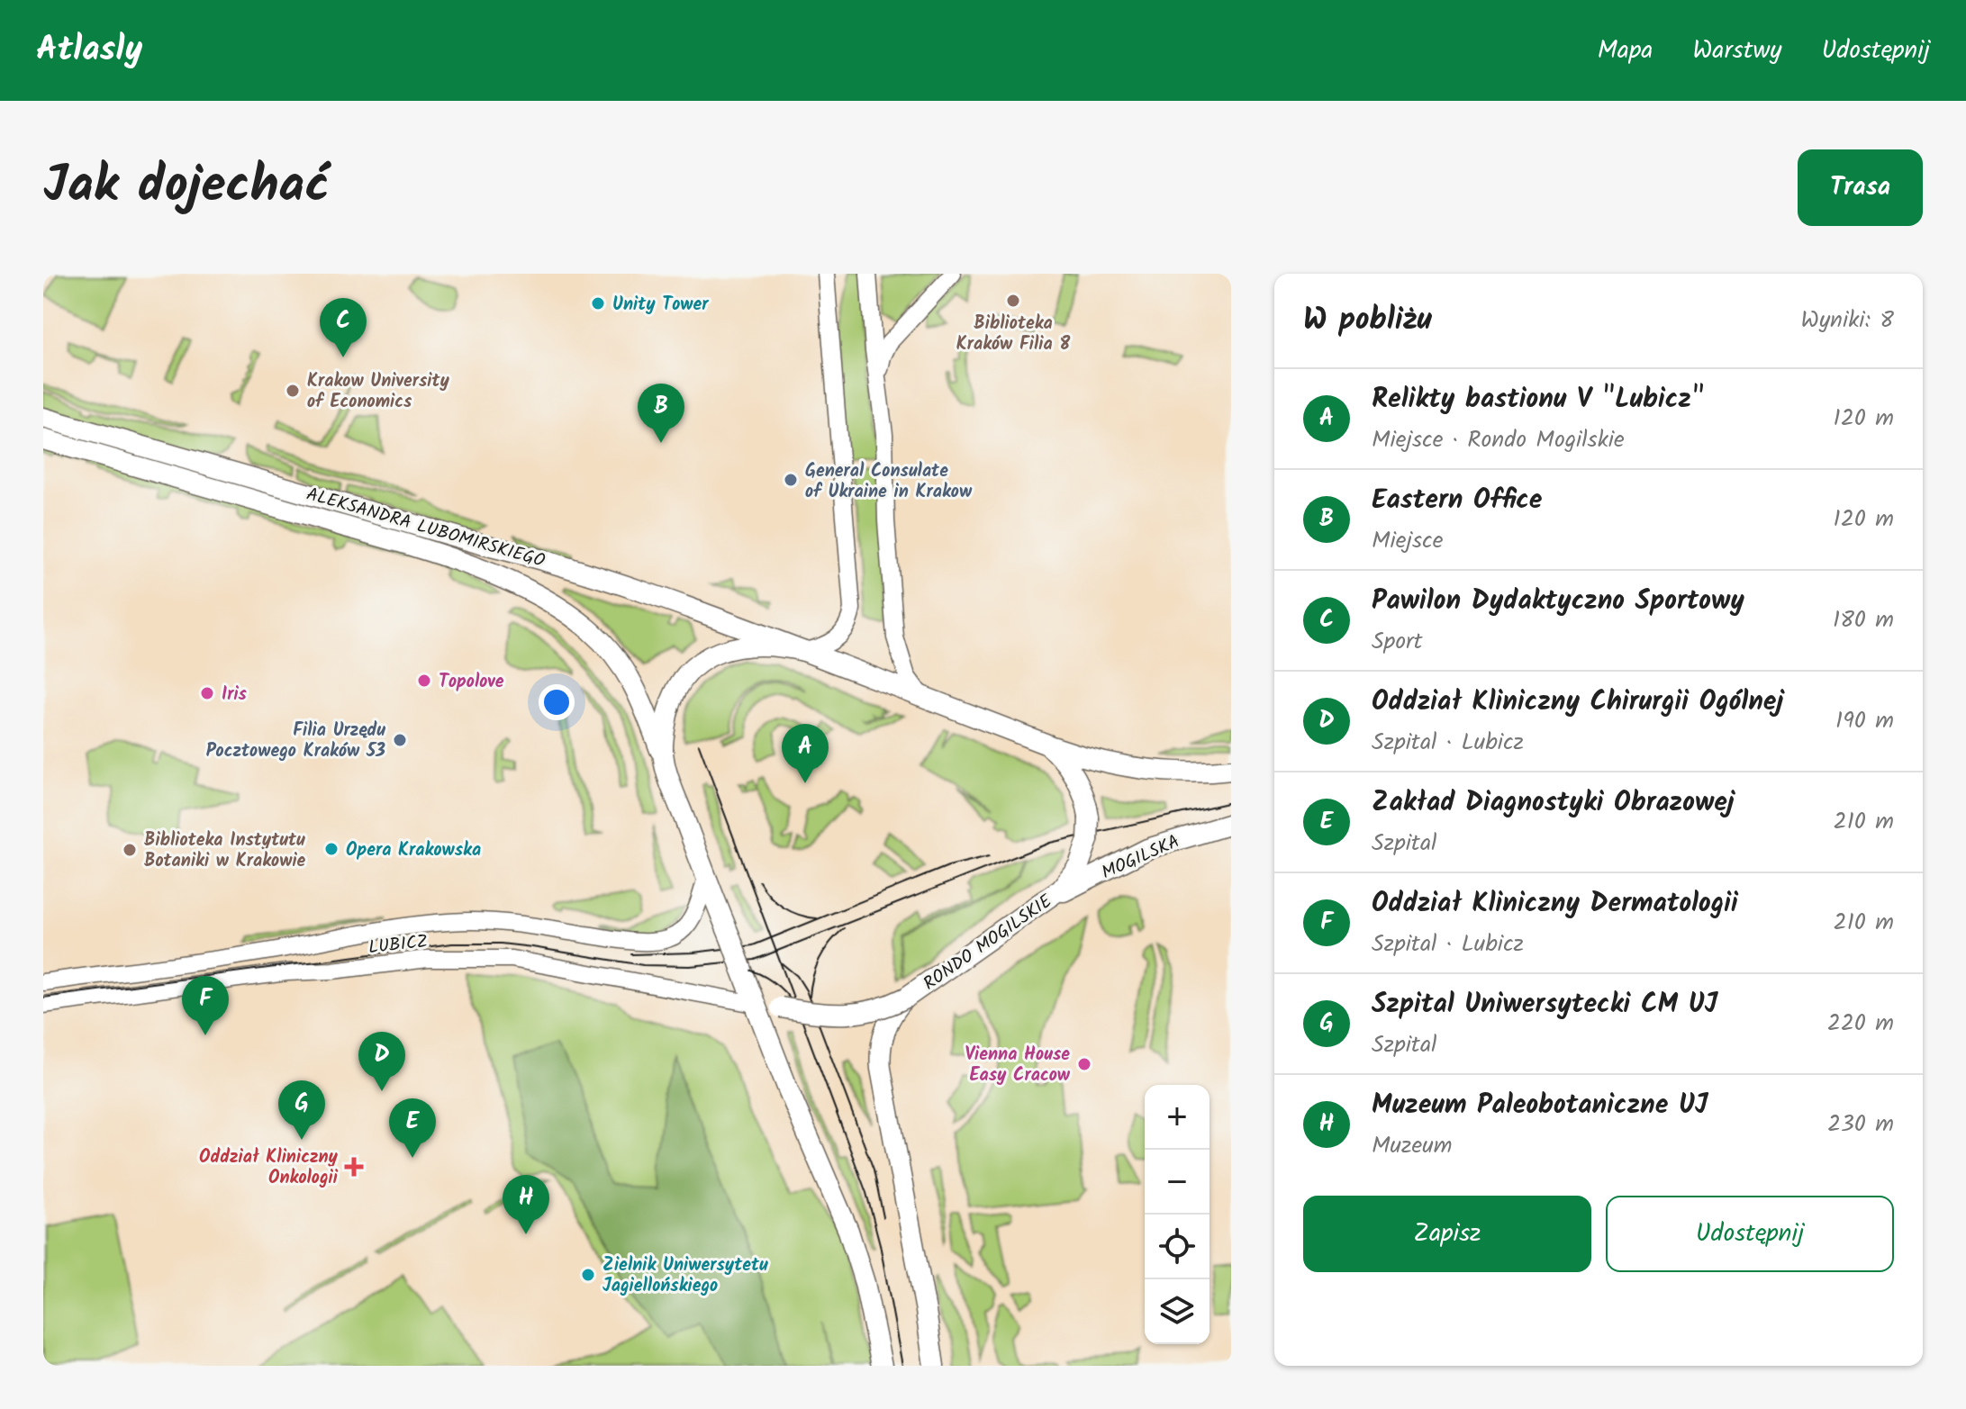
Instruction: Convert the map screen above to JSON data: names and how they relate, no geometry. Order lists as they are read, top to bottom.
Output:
{
  "streets": {
    "main road": ["ALEKSANDRA LUBOMIRSKIEGO", "MOGILSKA", "RONDO MOGILSKIE"],
    "street": ["LUBICZ"]
  },
  "crossings": [
    ["ALEKSANDRA LUBOMIRSKIEGO", "RONDO MOGILSKIE"],
    ["MOGILSKA", "RONDO MOGILSKIE"],
    ["RONDO MOGILSKIE", "LUBICZ"]
  ],
  "places": {
    "other": [
      "Biblioteka Kraków Filia 8",
      "Unity Tower",
      "Krakow University of Economics",
      "General Consulate of Ukraine in Krakow",
      "Topolove",
      "Iris",
      "Filia Urzędu Pocztowego Kraków 53",
      "Opera Krakowska",
      "Biblioteka Instytutu Botaniki w Krakowie",
      "Vienna House Easy Cracow",
      "Zielnik Uniwersytetu Jagiellońskiego"
    ],
    "health": ["Oddział Kliniczny Onkologii"]
  },
  "page": {
    "header": "Atlasly",
    "nav": ["Mapa", "Warstwy", "Udostępnij"],
    "title": "Jak dojechać",
    "buttons": [
      "Trasa",
      ["Zapisz", "Udostępnij"]
    ],
    "heading": ["W pobliżu", "Wyniki: 8"],
    "pins": [
      "C",
      "B",
      "A",
      "F",
      "D",
      "G",
      "E",
      "H"
    ],
    "list": [
      {
        "mark": "A",
        "name": "Relikty bastionu V \"Lubicz\"",
        "note": "Miejsce · Rondo Mogilskie",
        "value": "120 m"
      },
      {
        "mark": "B",
        "name": "Eastern Office",
        "note": "Miejsce",
        "value": "120 m"
      },
      {
        "mark": "C",
        "name": "Pawilon Dydaktyczno Sportowy",
        "note": "Sport",
        "value": "180 m"
      },
      {
        "mark": "D",
        "name": "Oddział Kliniczny Chirurgii Ogólnej",
        "note": "Szpital · Lubicz",
        "value": "190 m"
      },
      {
        "mark": "E",
        "name": "Zakład Diagnostyki Obrazowej",
        "note": "Szpital",
        "value": "210 m"
      },
      {
        "mark": "F",
        "name": "Oddział Kliniczny Dermatologii",
        "note": "Szpital · Lubicz",
        "value": "210 m"
      },
      {
        "mark": "G",
        "name": "Szpital Uniwersytecki CM UJ",
        "note": "Szpital",
        "value": "220 m"
      },
      {
        "mark": "H",
        "name": "Muzeum Paleobotaniczne UJ",
        "note": "Muzeum",
        "value": "230 m"
      }
    ],
    "map_buttons": ["+", "−"]
  }
}
